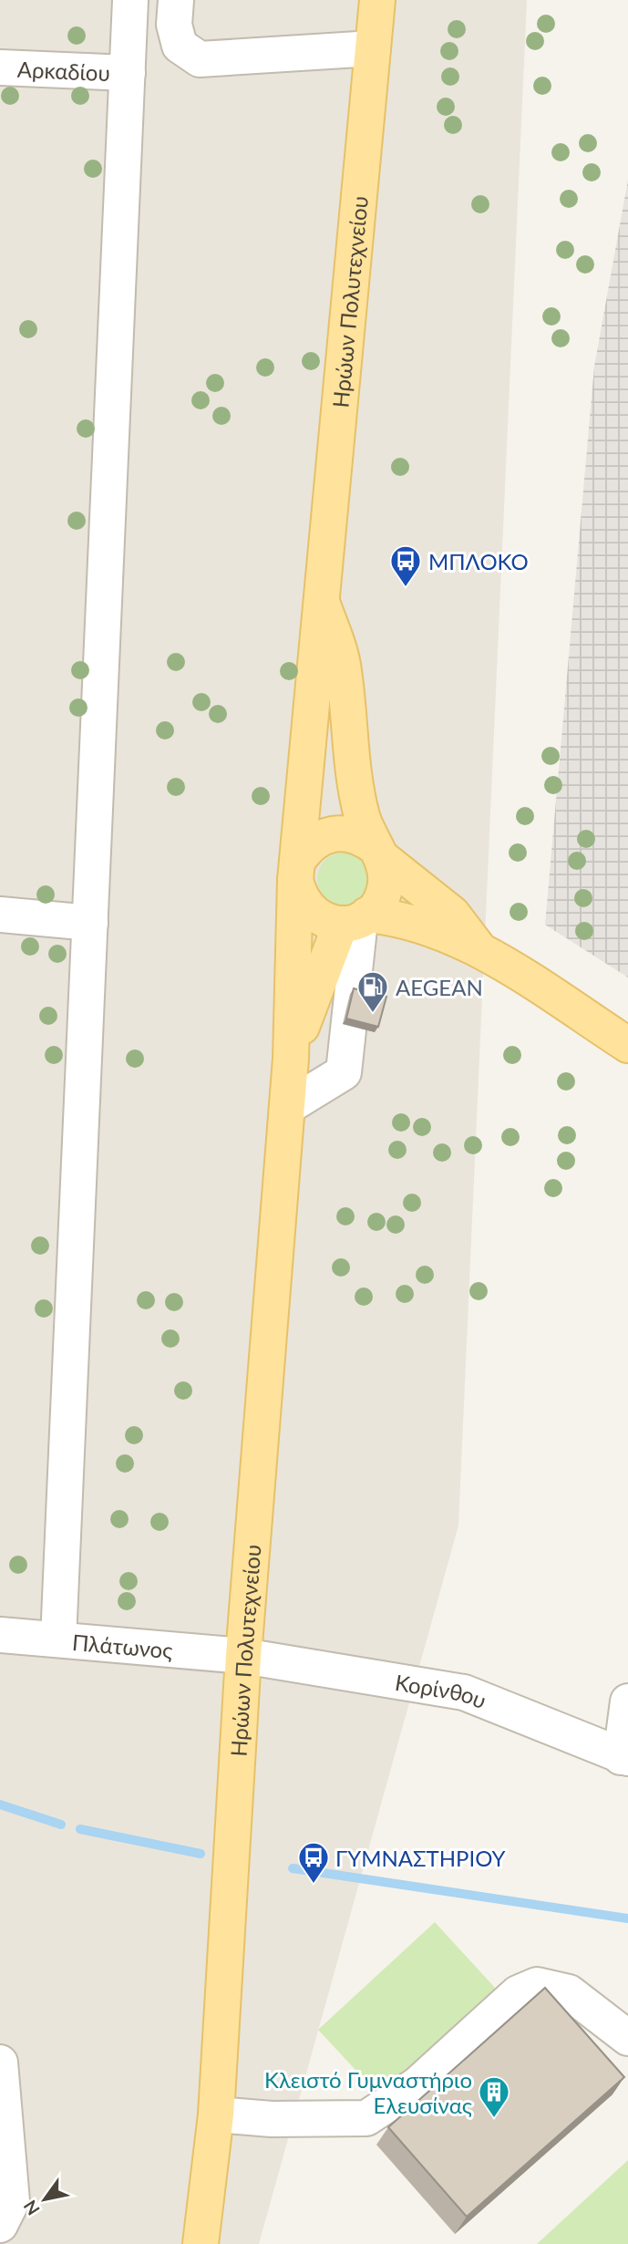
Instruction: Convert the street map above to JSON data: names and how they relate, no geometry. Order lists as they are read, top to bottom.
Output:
{
  "streets": {
    "main road": ["Ηρώων Πολυτεχνείου"],
    "street": ["Αρκαδίου", "Πλάτωνος", "Κορίνθου"]
  },
  "crossings": [
    ["Ηρώων Πολυτεχνείου", "Πλάτωνος"],
    ["Ηρώων Πολυτεχνείου", "Κορίνθου"],
    ["Πλάτωνος", "Κορίνθου"]
  ],
  "places": {
    "bus stop": ["ΜΠΛΟΚΟ", "ΓΥΜΝΑΣΤΗΡΙΟΥ"],
    "fuel station": ["AEGEAN"],
    "building": ["Κλειστό Γυμναστήριο Ελευσίνας"]
  },
  "north": "bottom left"
}
